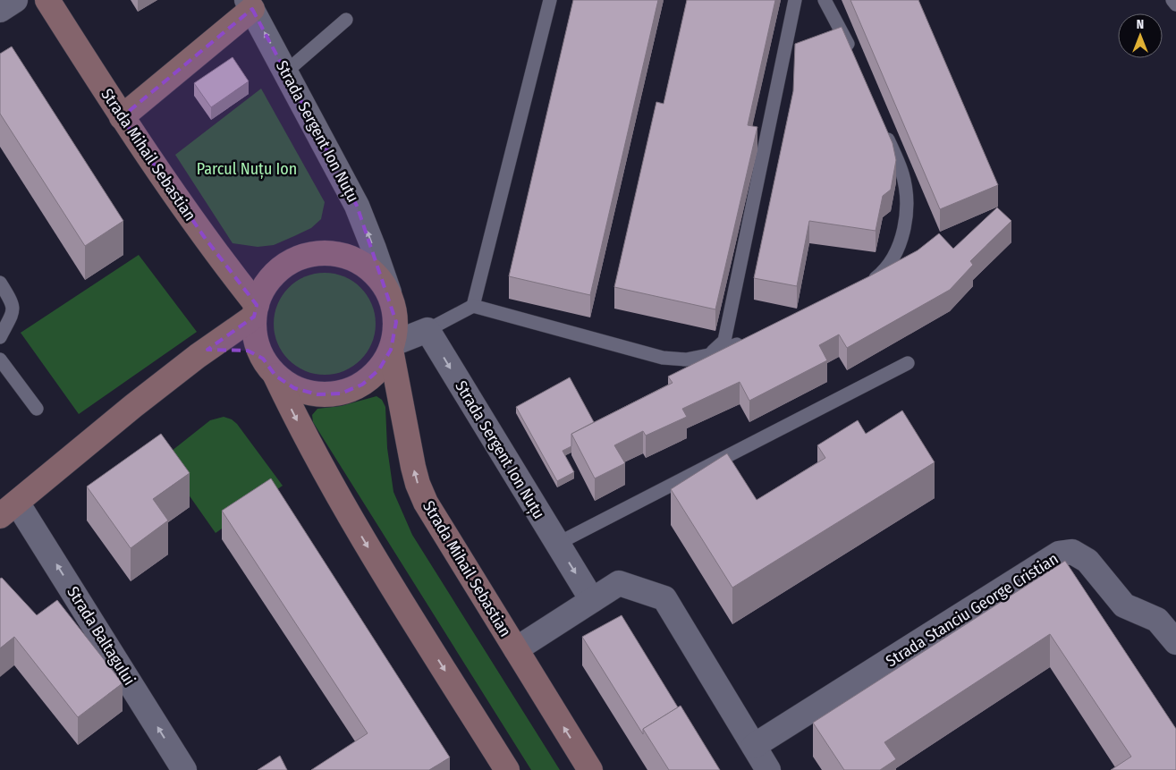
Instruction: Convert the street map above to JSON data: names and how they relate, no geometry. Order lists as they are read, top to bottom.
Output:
{
  "streets": {
    "street": [
      "Strada Sergent Ion Nuțu",
      "Strada Mihail Sebastian",
      "Strada Stanciu George Cristian",
      "Strada Baltagului"
    ]
  },
  "crossings": [
    ["Strada Sergent Ion Nuțu", "Strada Mihail Sebastian"]
  ],
  "one_way": ["Strada Baltagului"],
  "parks": ["Parcul Nuțu Ion"],
  "north": "top"
}
